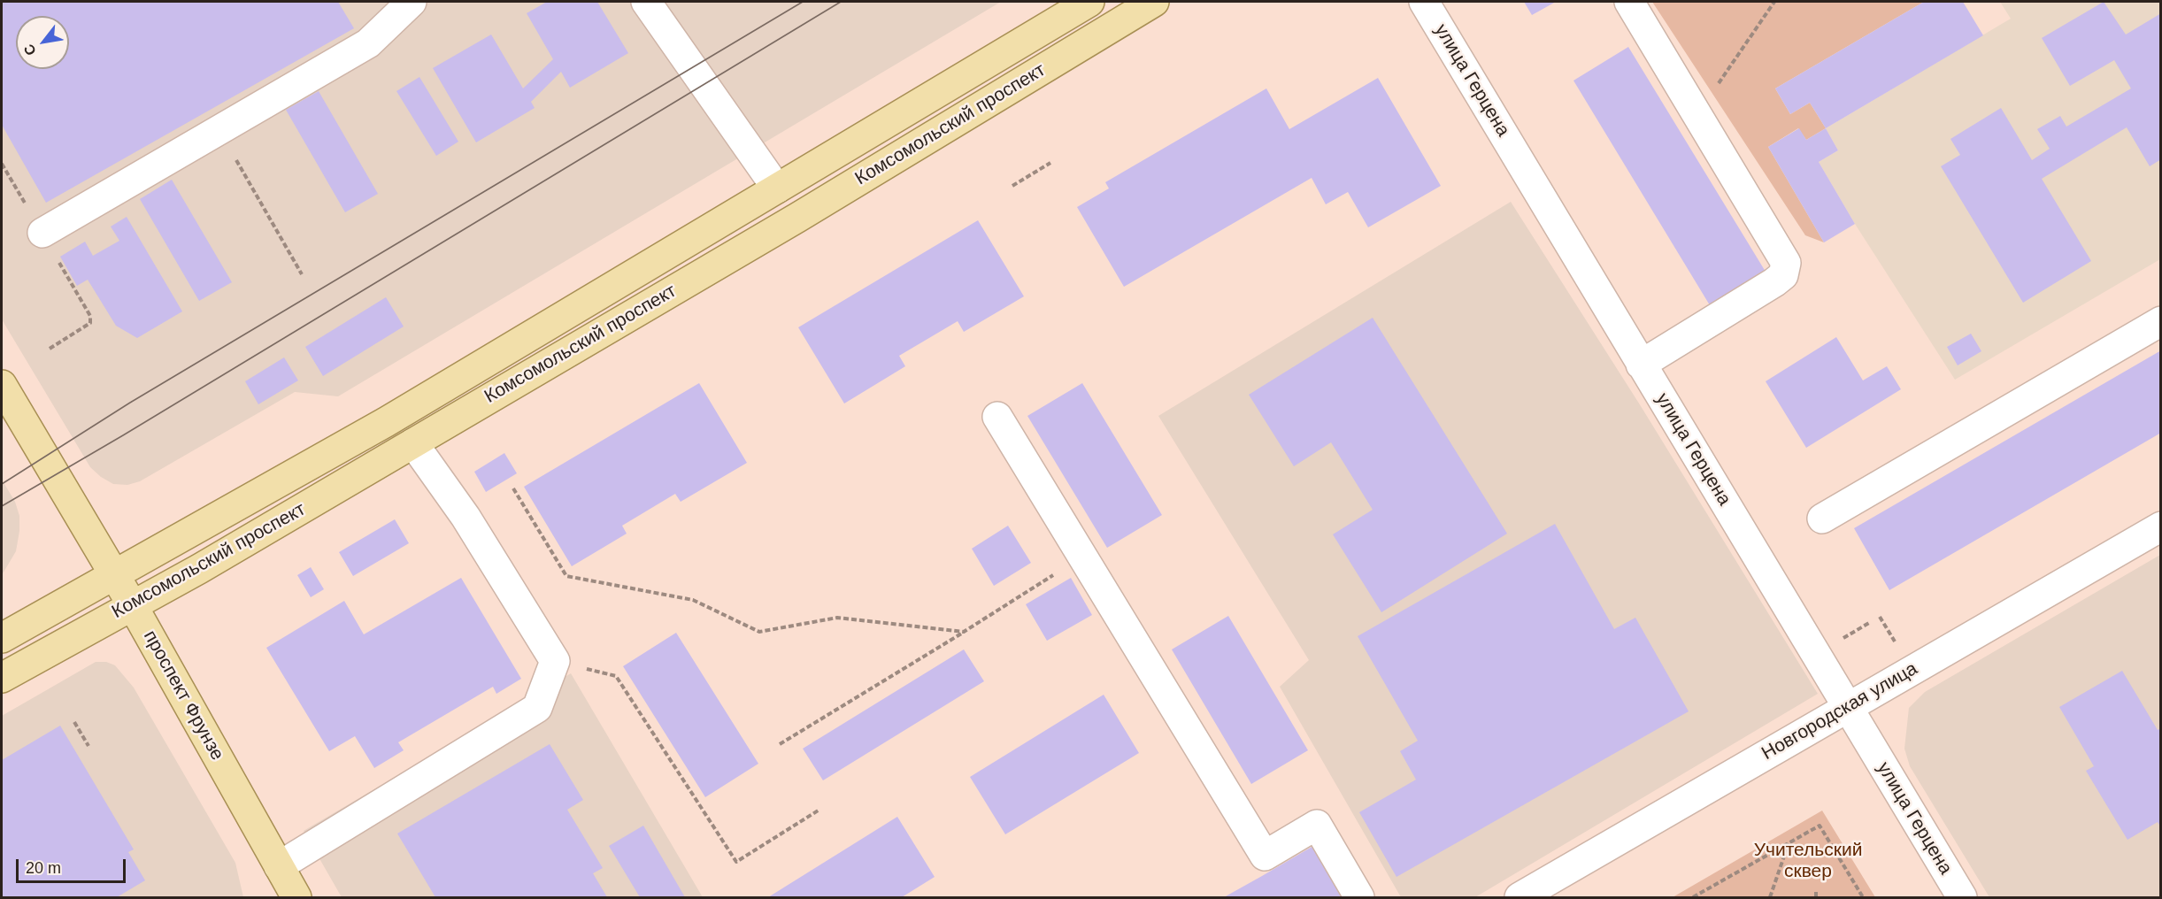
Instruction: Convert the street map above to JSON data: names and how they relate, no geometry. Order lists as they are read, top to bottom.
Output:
{
  "streets": {
    "main road": ["Комсомольский проспект", "проспект Фрунзе"],
    "street": ["улица Герцена", "Новгородская улица"]
  },
  "crossings": [
    ["улица Герцена", "Новгородская улица"],
    ["Комсомольский проспект", "проспект Фрунзе"]
  ],
  "parks": ["Учительский сквер"],
  "scale_bar": "20 m",
  "north": "bottom left"
}
